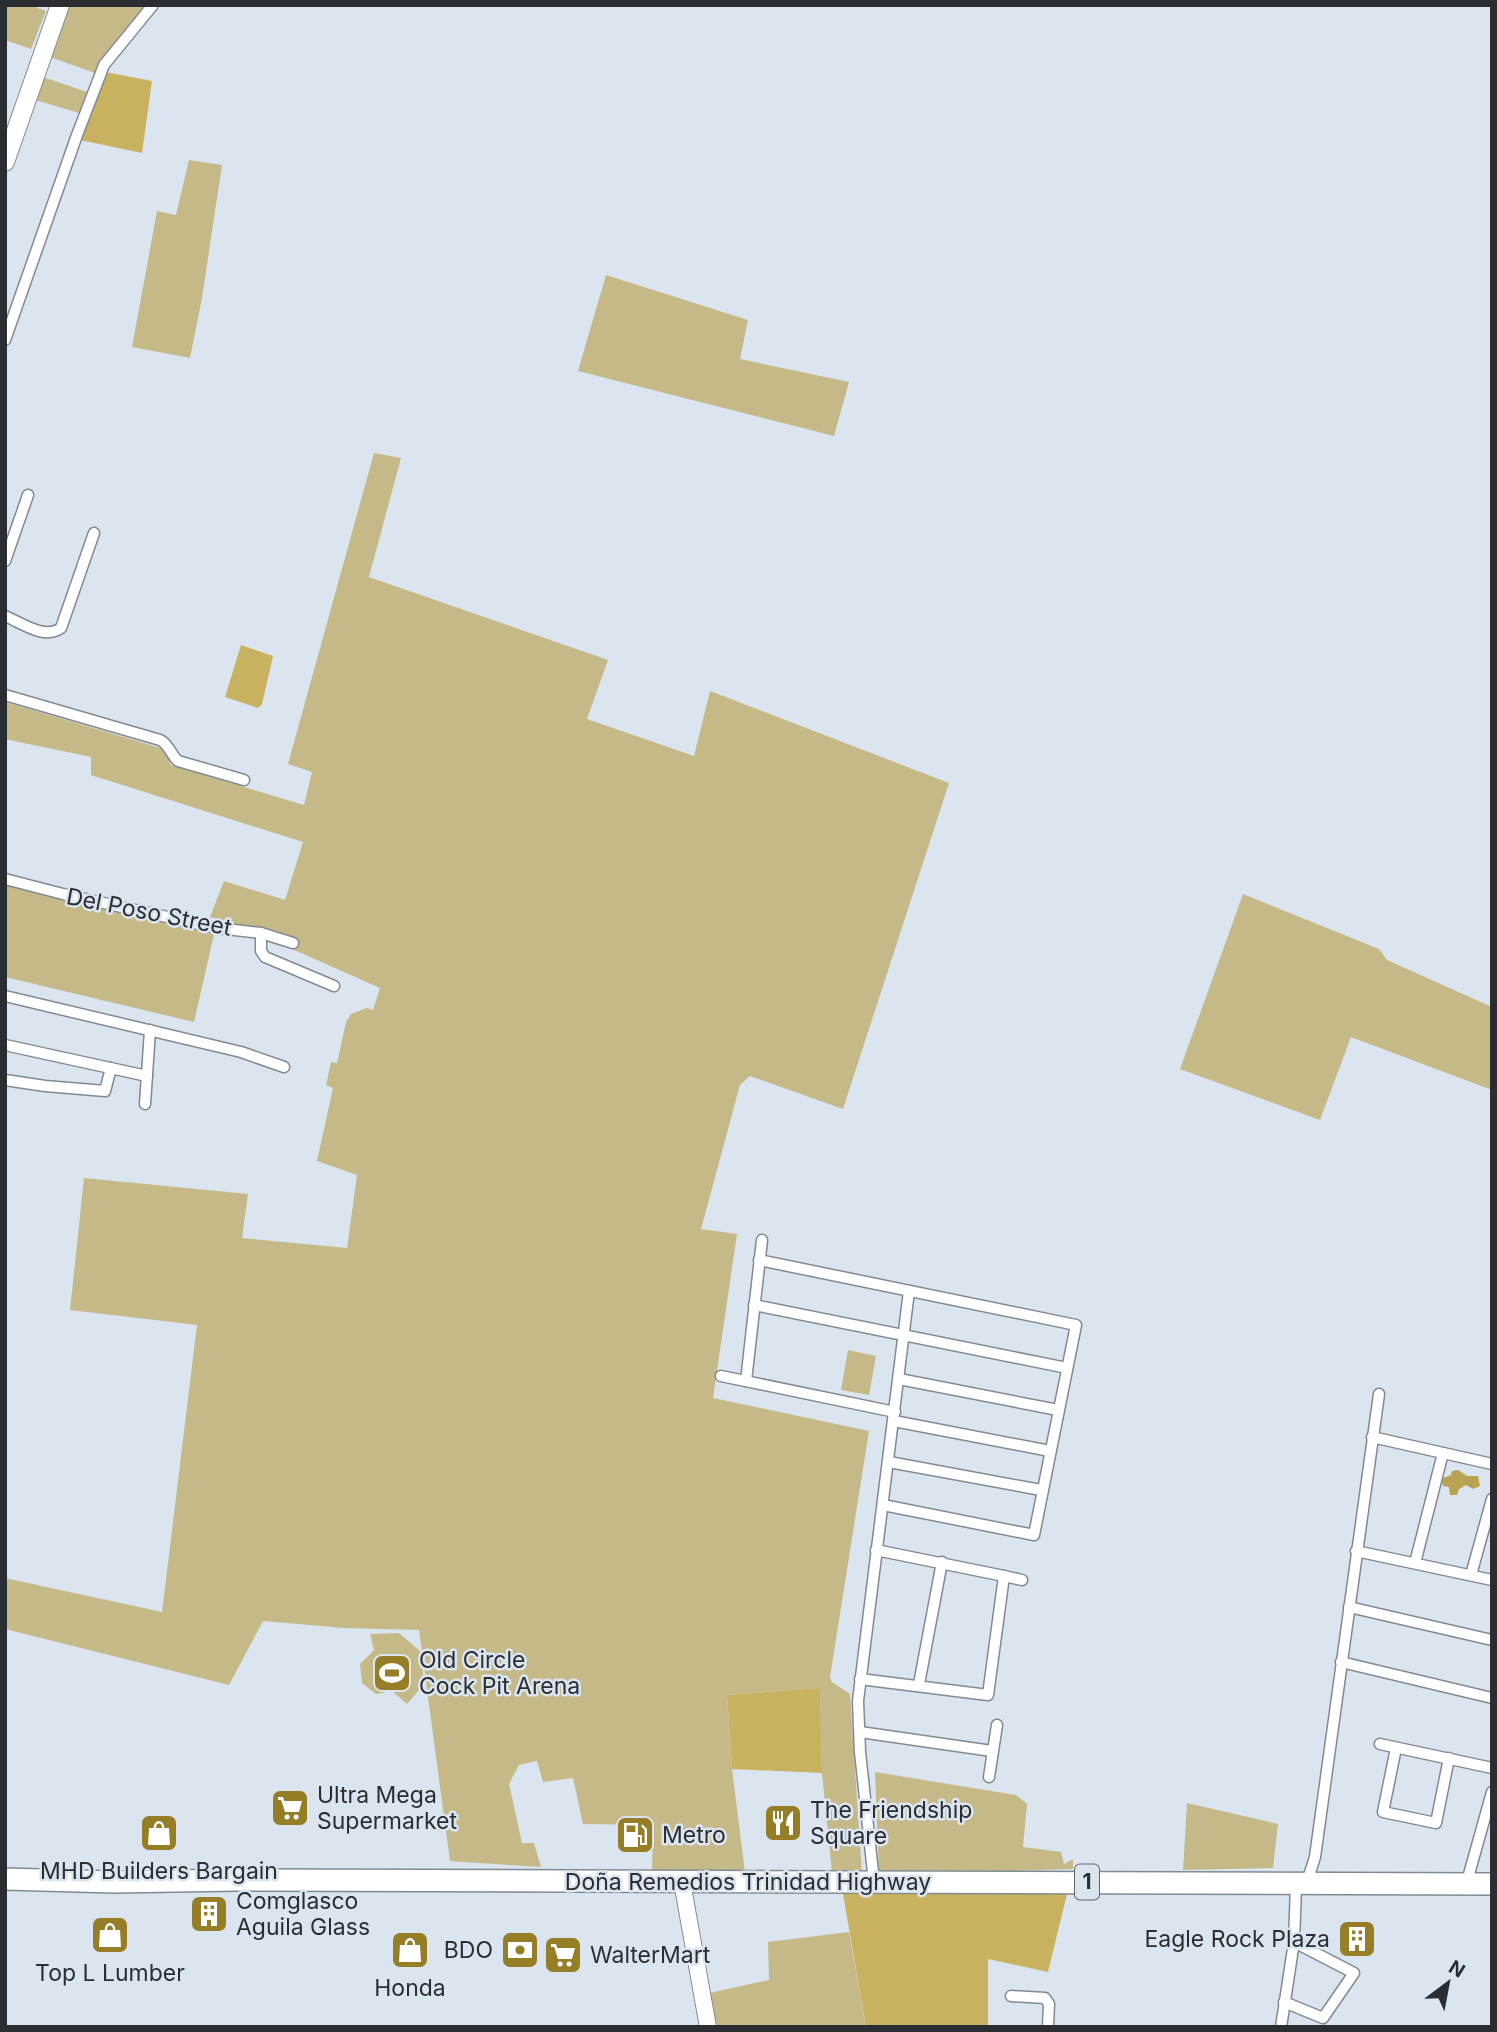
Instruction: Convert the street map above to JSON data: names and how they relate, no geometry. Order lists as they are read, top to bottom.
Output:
{
  "streets": {
    "highway": ["Doña Remedios Trinidad Highway", "1"],
    "street": ["Del Poso Street"]
  },
  "places": {
    "sports": ["Old Circle Cock Pit Arena"],
    "supermarket": ["Ultra Mega Supermarket", "WalterMart"],
    "restaurant": ["The Friendship Square"],
    "shop": ["MHD Builders Bargain", "Top L Lumber", "Honda"],
    "fuel station": ["Metro"],
    "building": ["Comglasco Aguila Glass", "Eagle Rock Plaza"],
    "bank": ["BDO"]
  },
  "north": "top right"
}
